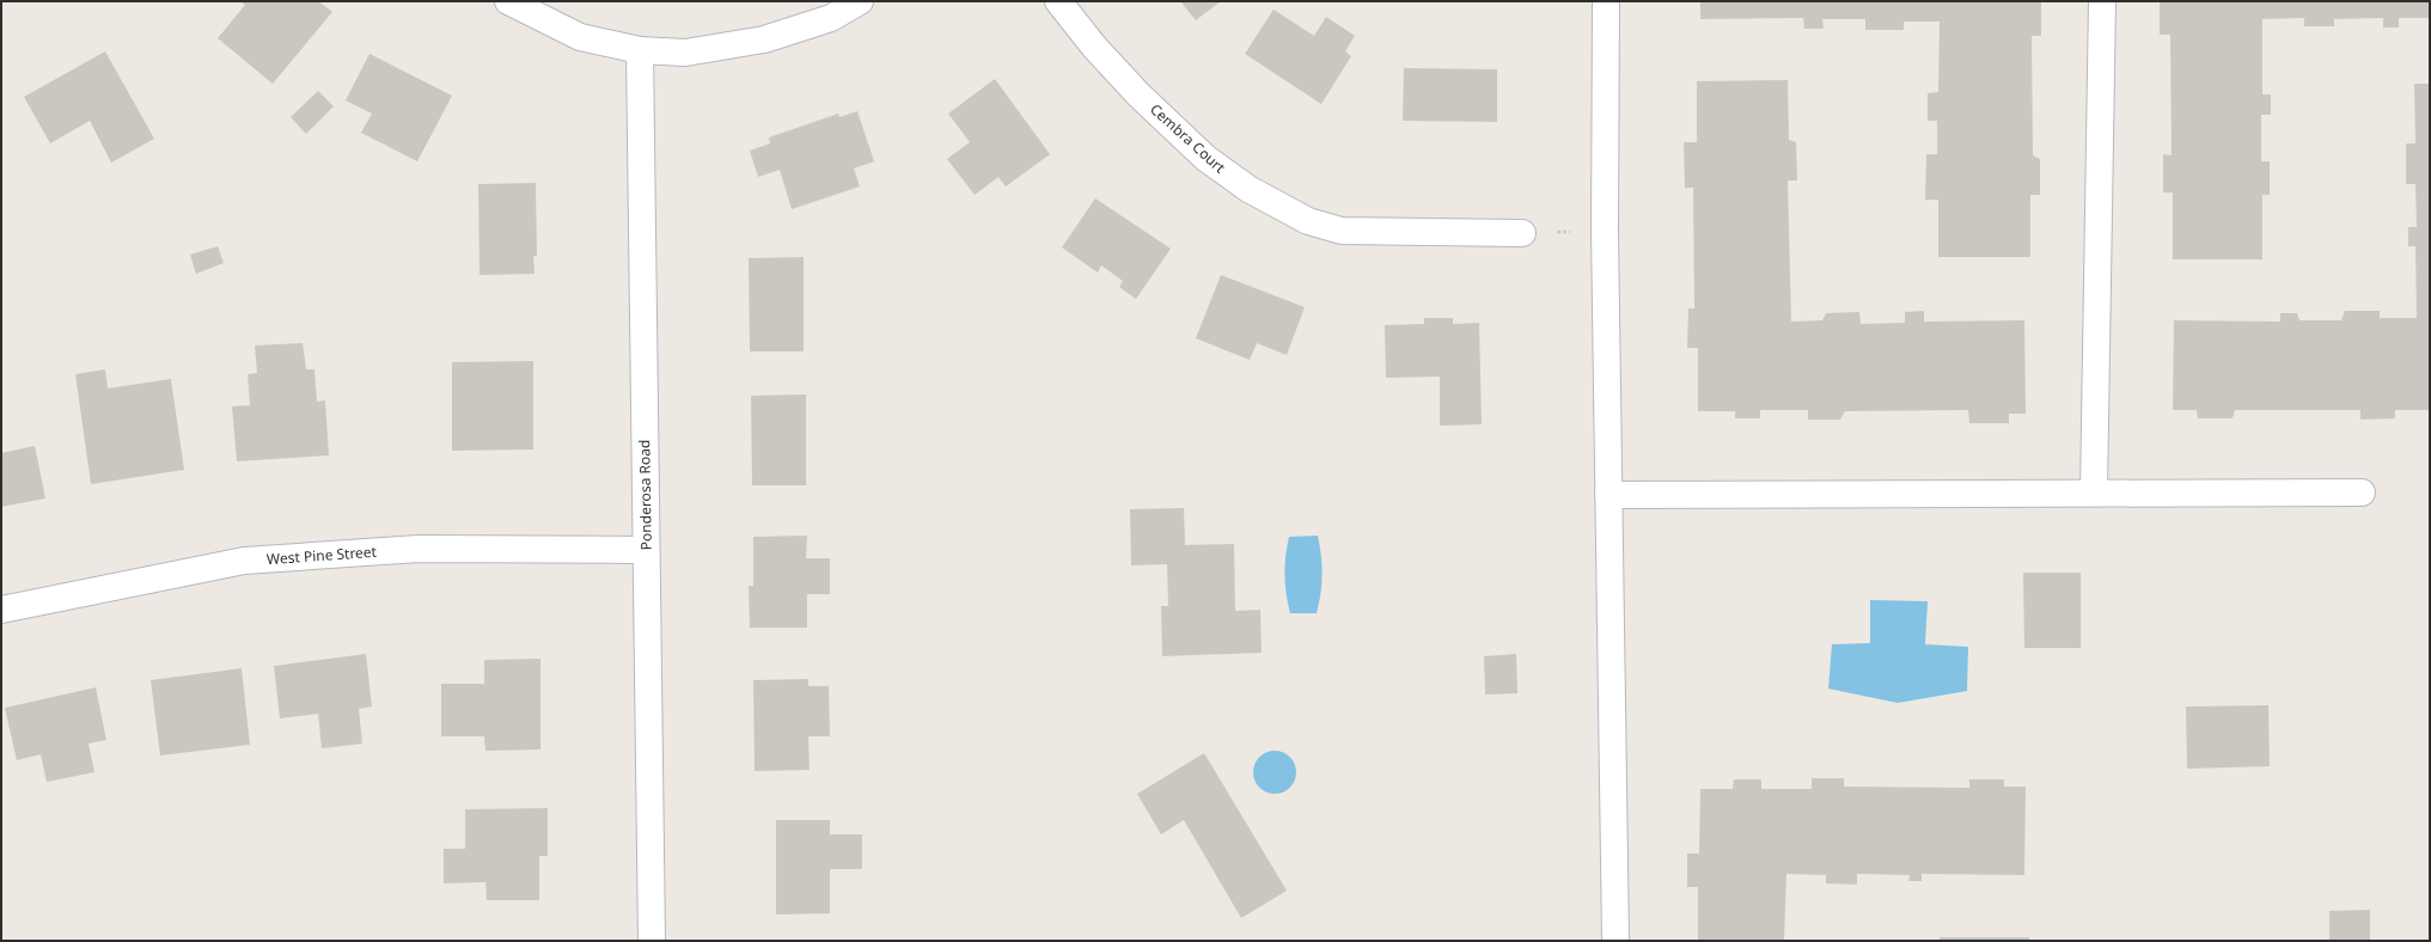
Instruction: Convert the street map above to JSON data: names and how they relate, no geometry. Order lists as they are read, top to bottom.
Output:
{
  "streets": {
    "street": ["Cembra Court", "Ponderosa Road", "West Pine Street"]
  },
  "crossings": [
    ["Ponderosa Road", "West Pine Street"]
  ]
}
